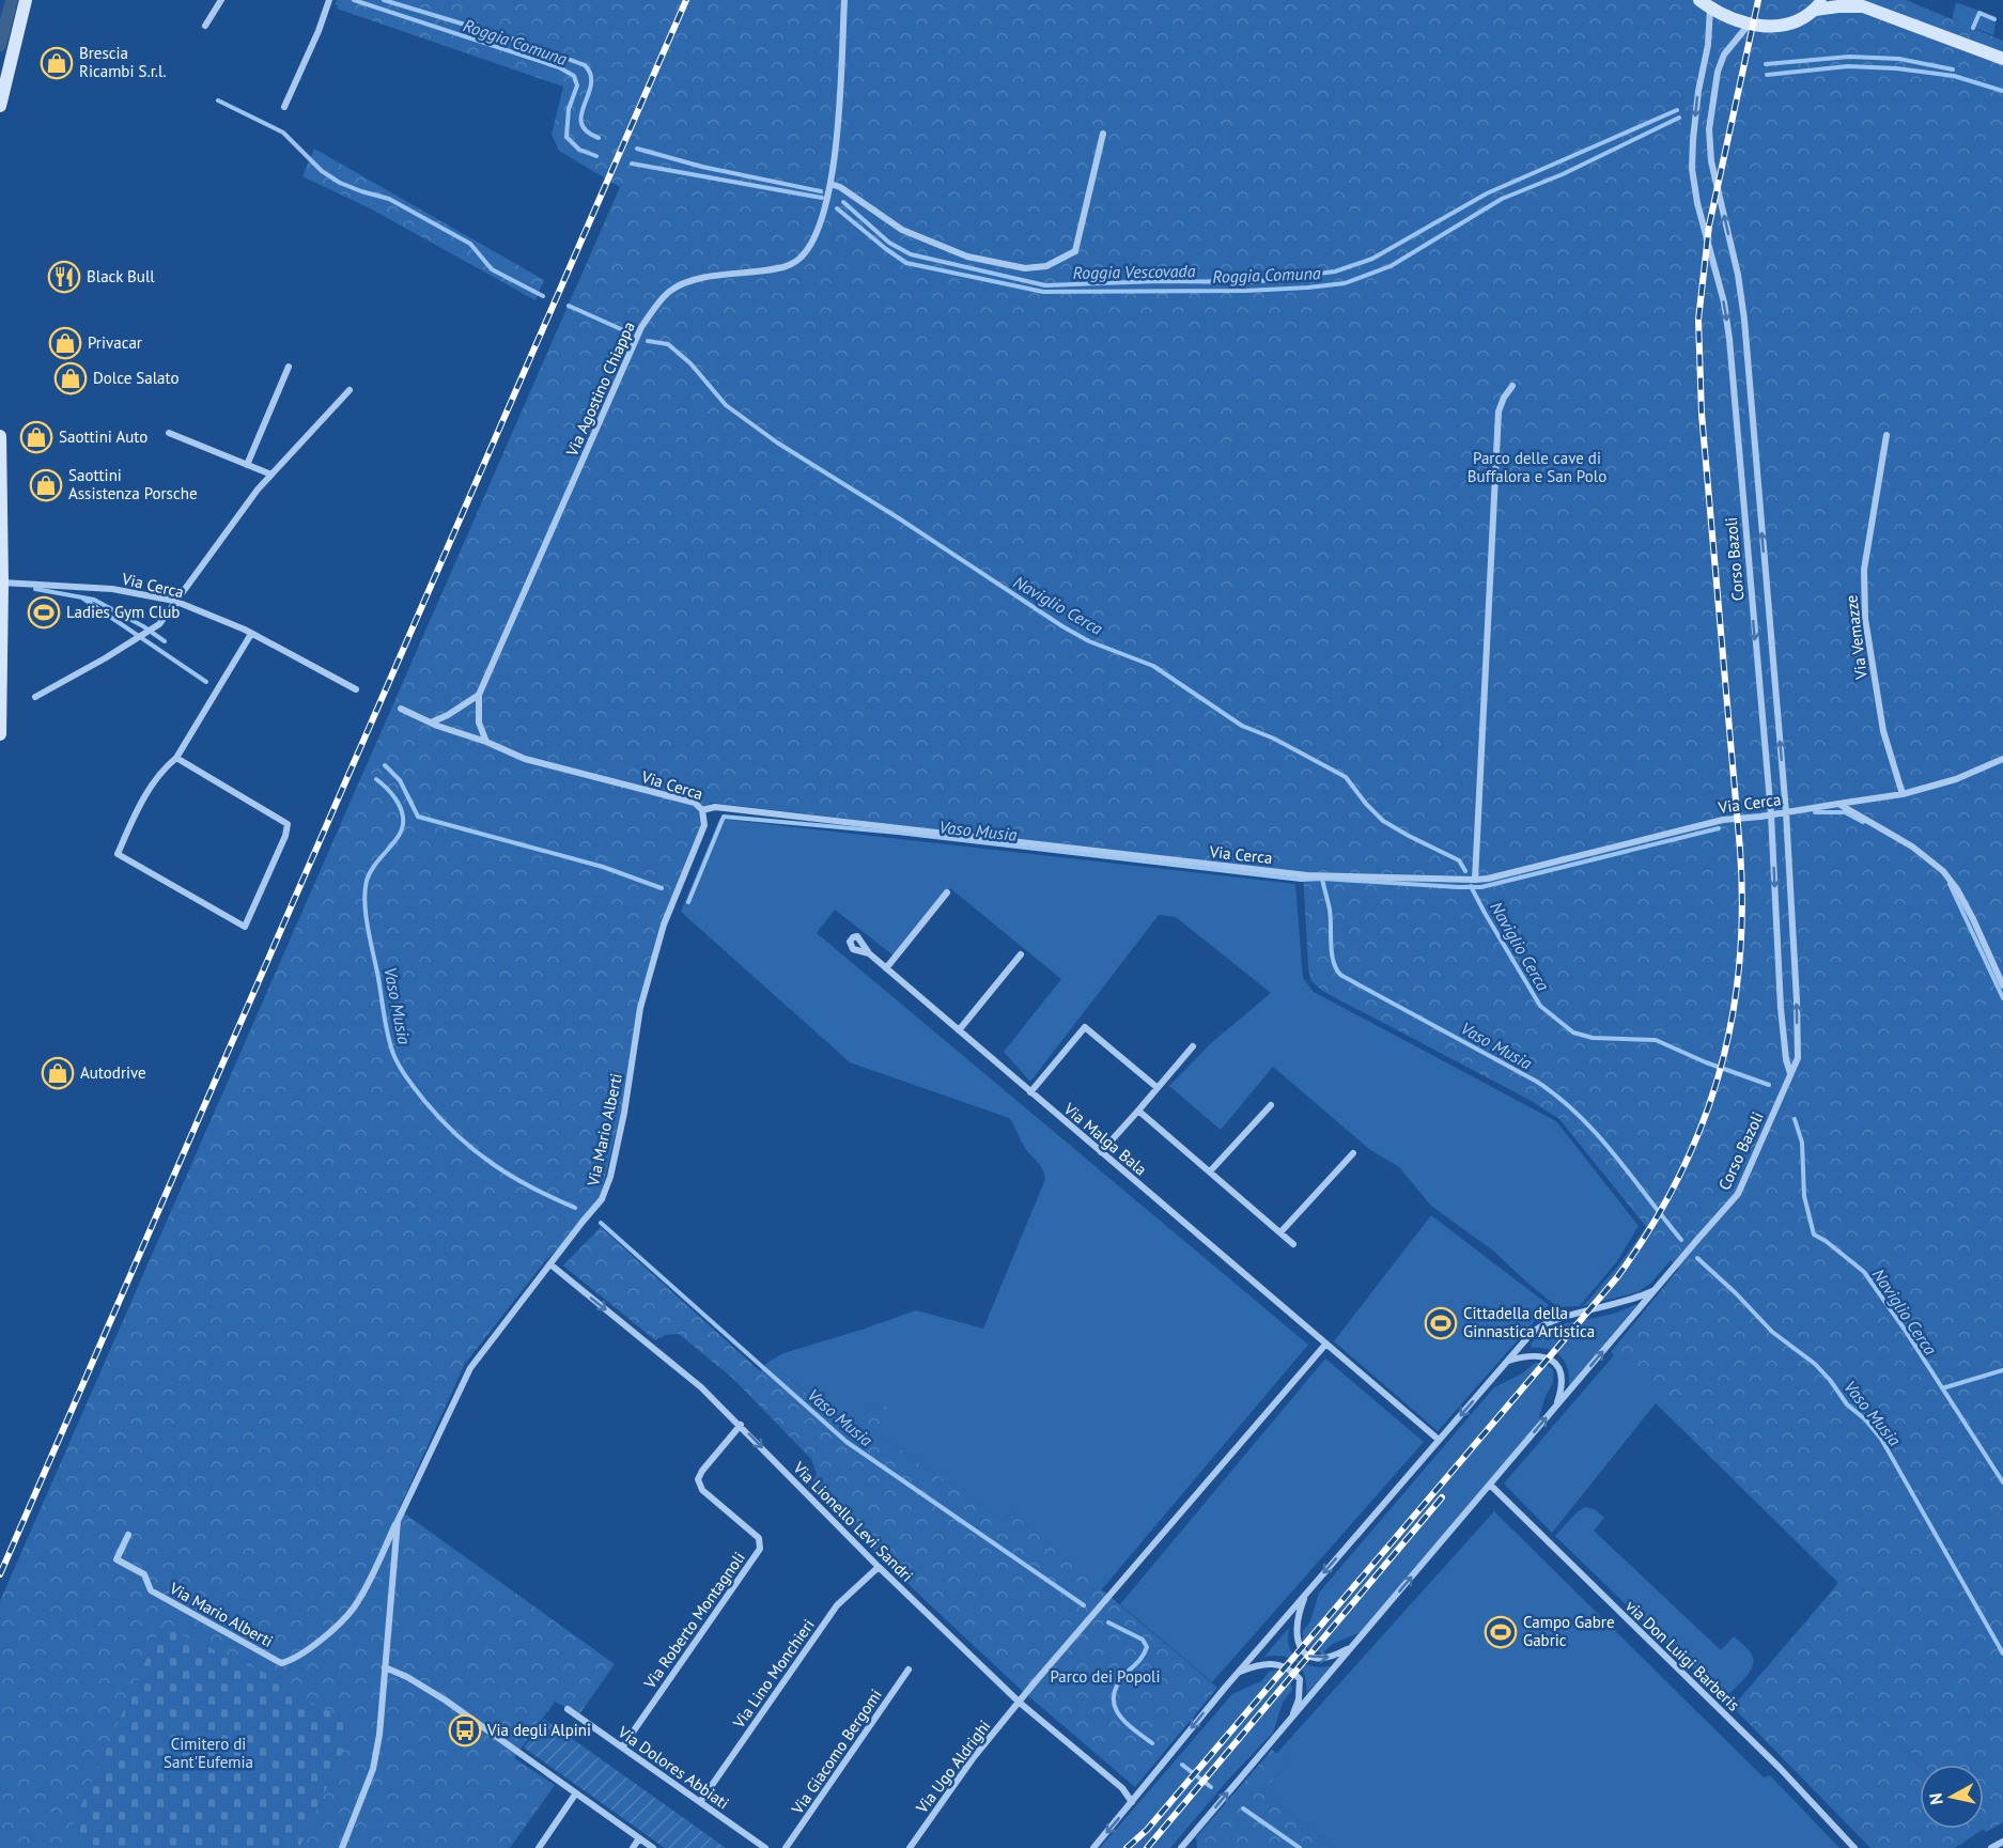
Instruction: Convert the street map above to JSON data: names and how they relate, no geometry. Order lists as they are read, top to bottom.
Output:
{
  "streets": {
    "street": [
      "Via Agostino Chiappa",
      "Corso Bazoli",
      "Via Cerca",
      "Via Vemazze",
      "Via Mario Alberti",
      "Via Malga Bala",
      "Via Lionello Levi Sandri",
      "Via Roberto Montagnoli",
      "via Don Luigi Barberis",
      "Via Lino Monchieri",
      "Via Giacomo Bergomi",
      "Via Ugo Aldrighi",
      "Via Dolores Abbiati"
    ]
  },
  "crossings": [
    ["Via Agostino Chiappa", "Via Cerca"],
    ["Corso Bazoli", "Via Cerca"],
    ["Corso Bazoli", "via Don Luigi Barberis"],
    ["Via Cerca", "Via Mario Alberti"],
    ["Via Mario Alberti", "Via Lionello Levi Sandri"],
    ["Via Malga Bala", "Via Ugo Aldrighi"],
    ["Via Lionello Levi Sandri", "Via Roberto Montagnoli"],
    ["Via Lionello Levi Sandri", "Via Lino Monchieri"],
    ["Via Lionello Levi Sandri", "Via Ugo Aldrighi"],
    ["Via Roberto Montagnoli", "Via Dolores Abbiati"],
    ["Via Lino Monchieri", "Via Dolores Abbiati"]
  ],
  "one_way": ["Via Lionello Levi Sandri"],
  "water": [
    "Roggia Comuna",
    "Roggia Vescovada",
    "Naviglio Cerca",
    "Vaso Musia"
  ],
  "parks": ["Parco delle cave di Buffalora e San Polo", "Parco dei Popoli", "Cimitero di Sant'Eufemia"],
  "places": {
    "shop": [
      "Brescia Ricambi S.r.l.",
      "Privacar",
      "Dolce Salato",
      "Saottini Auto",
      "Saottini Assistenza Porsche",
      "Autodrive"
    ],
    "restaurant": ["Black Bull"],
    "sports": ["Ladies Gym Club", "Cittadella della Ginnastica Artistica", "Campo Gabre Gabric"],
    "bus stop": ["Via degli Alpini"]
  },
  "north": "left"
}
